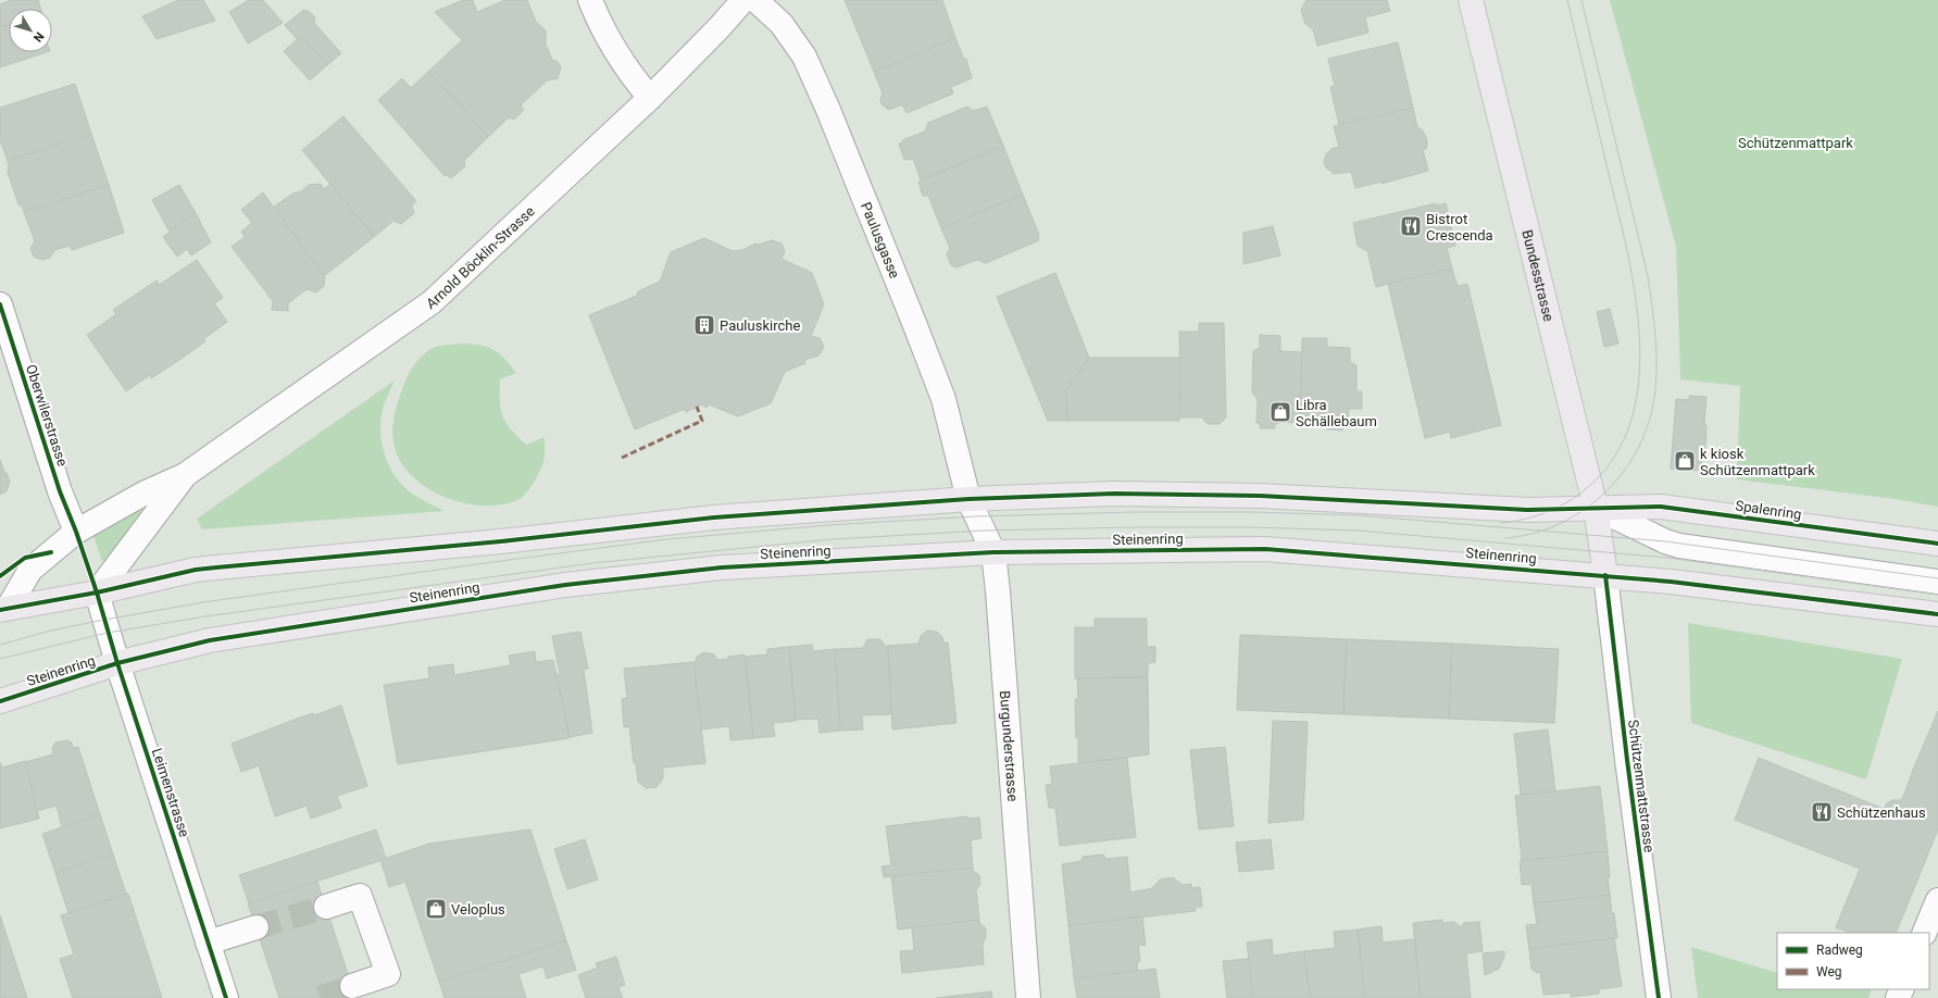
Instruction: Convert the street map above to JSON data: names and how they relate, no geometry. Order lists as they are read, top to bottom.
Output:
{
  "streets": {
    "main road": [
      "Bundesstrasse",
      "Spalenring",
      "Steinenring",
      "Schützenmattstrasse"
    ],
    "street": [
      "Paulusgasse",
      "Arnold Böcklin-Strasse",
      "Oberwilerstrasse",
      "Burgunderstrasse",
      "Leimenstrasse"
    ]
  },
  "crossings": [
    ["Paulusgasse", "Burgunderstrasse"],
    ["Arnold Böcklin-Strasse", "Oberwilerstrasse"],
    ["Arnold Böcklin-Strasse", "Leimenstrasse"],
    ["Bundesstrasse", "Spalenring"],
    ["Bundesstrasse", "Schützenmattstrasse"],
    ["Steinenring", "Burgunderstrasse"],
    ["Steinenring", "Schützenmattstrasse"],
    ["Steinenring", "Leimenstrasse"]
  ],
  "parks": ["Schützenmattpark"],
  "places": {
    "restaurant": ["Bistrot Crescenda", "Schützenhaus"],
    "building": ["Pauluskirche"],
    "shop": ["Libra Schällebaum", "k kiosk Schützenmattpark", "Veloplus"]
  },
  "legend": ["Radweg", "Weg"],
  "north": "bottom right"
}
